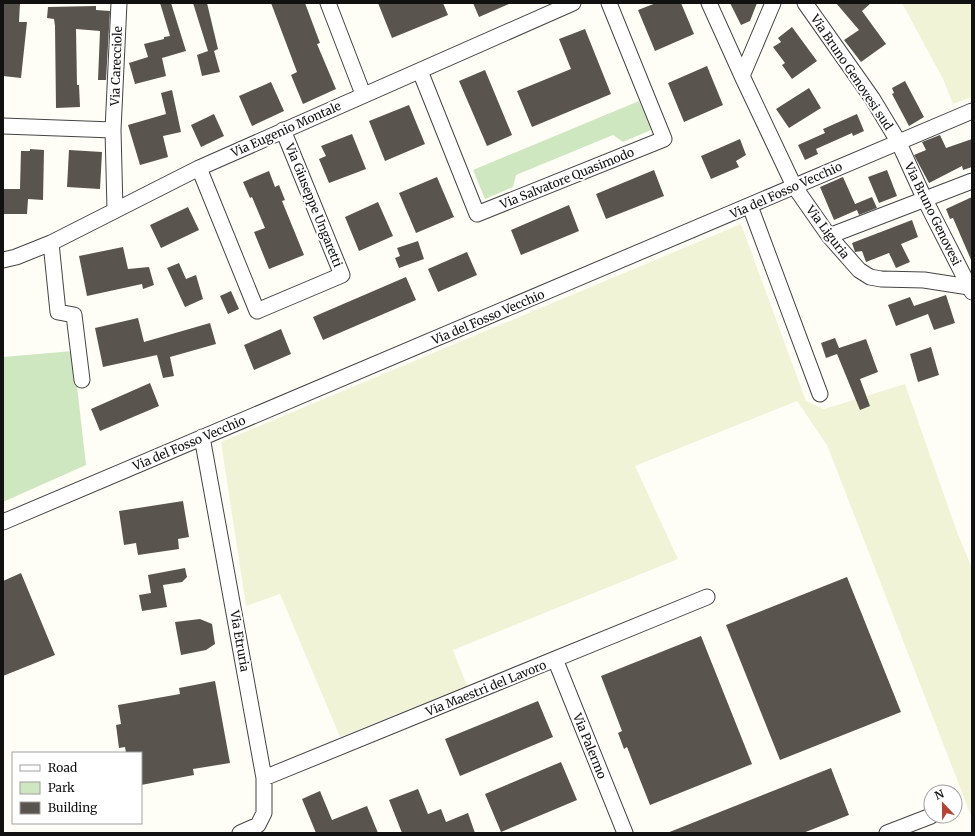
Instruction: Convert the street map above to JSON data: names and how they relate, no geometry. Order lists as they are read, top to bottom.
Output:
{
  "streets": {
    "street": [
      "Via Carecciole",
      "Via Bruno Genovesi sud",
      "Via Eugenio Montale",
      "Via Salvatore Quasimodo",
      "Via del Fosso Vecchio",
      "Via Giuseppe Ungaretti",
      "Via Bruno Genovesi",
      "Via Liguria",
      "Via Etruria",
      "Via Maestri del Lavoro",
      "Via Palermo"
    ]
  },
  "crossings": [
    ["Via Carecciole", "Via Eugenio Montale"],
    ["Via Bruno Genovesi sud", "Via del Fosso Vecchio"],
    ["Via Bruno Genovesi sud", "Via Bruno Genovesi"],
    ["Via Eugenio Montale", "Via Salvatore Quasimodo"],
    ["Via Eugenio Montale", "Via Giuseppe Ungaretti"],
    ["Via del Fosso Vecchio", "Via Bruno Genovesi"],
    ["Via del Fosso Vecchio", "Via Liguria"],
    ["Via del Fosso Vecchio", "Via Etruria"],
    ["Via Bruno Genovesi", "Via Liguria"],
    ["Via Etruria", "Via Maestri del Lavoro"],
    ["Via Maestri del Lavoro", "Via Palermo"]
  ],
  "legend": ["Road", "Park", "Building"],
  "north": "top"
}
